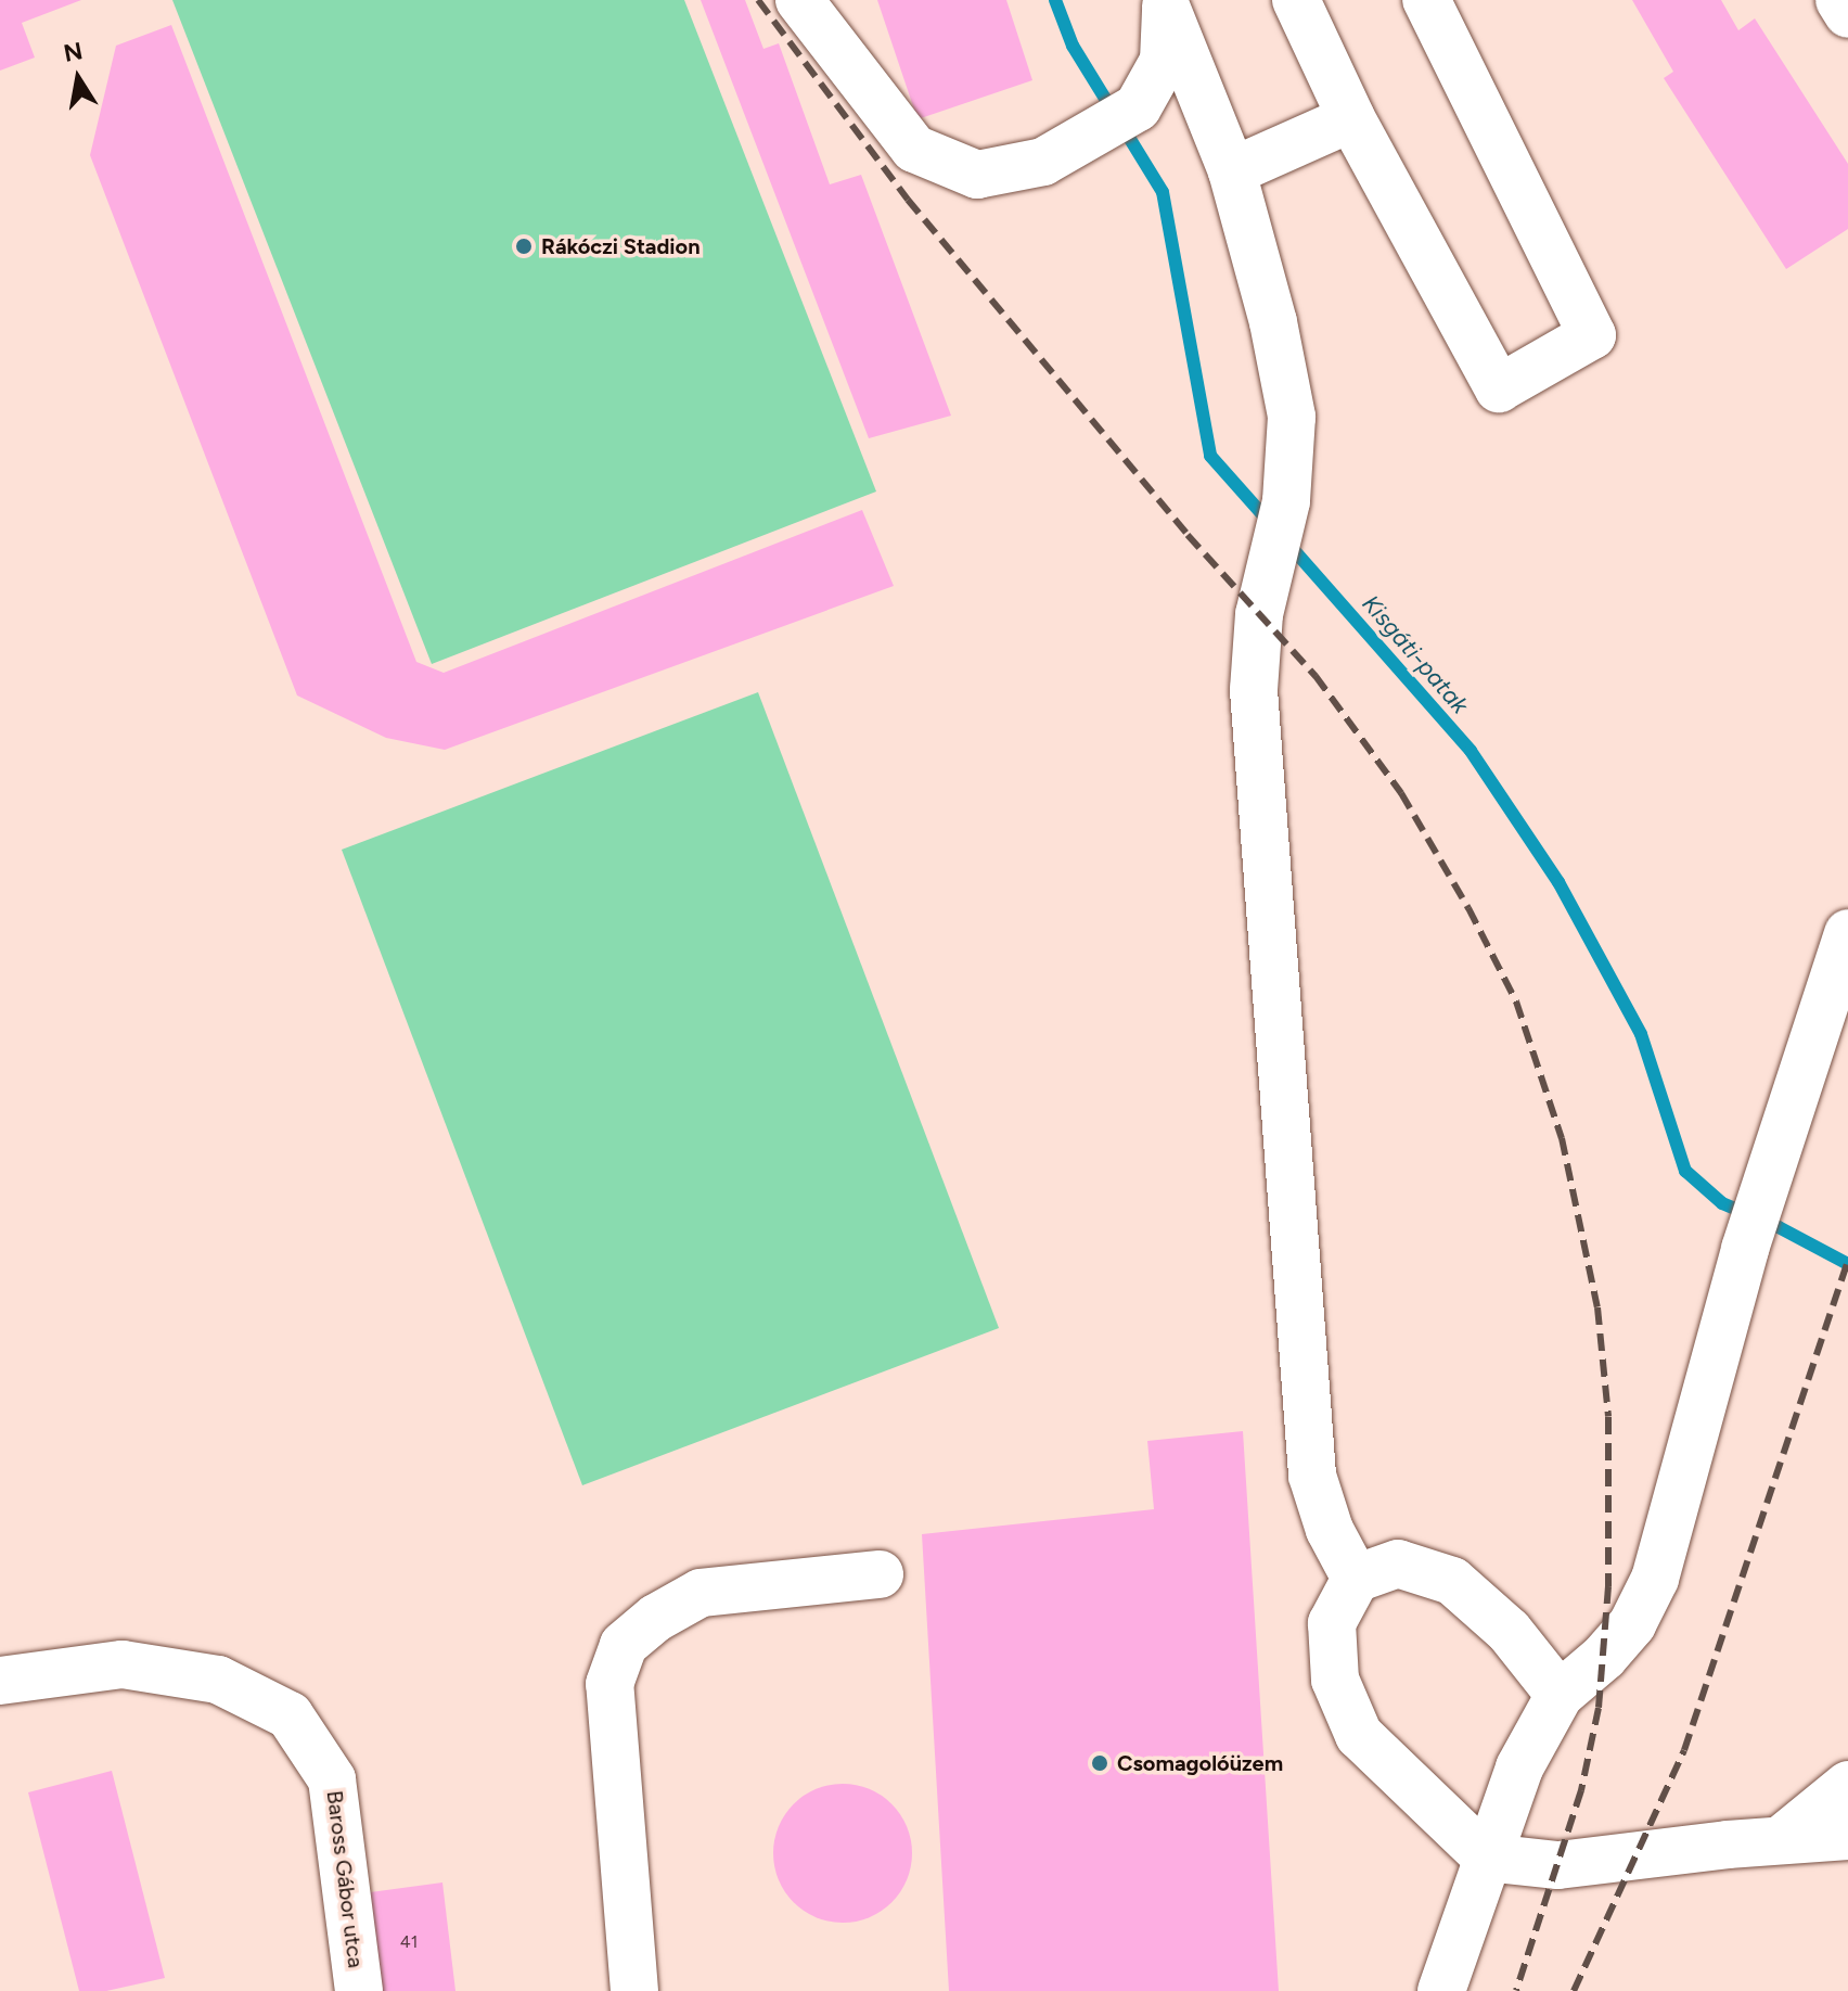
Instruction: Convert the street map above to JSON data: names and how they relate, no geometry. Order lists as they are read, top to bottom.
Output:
{
  "streets": {
    "street": ["Baross Gábor utca"]
  },
  "water": ["Kisgáti-patak"],
  "places": ["Rákóczi Stadion", "Csomagolóüzem"],
  "house_numbers": ["41"],
  "north": "top"
}
